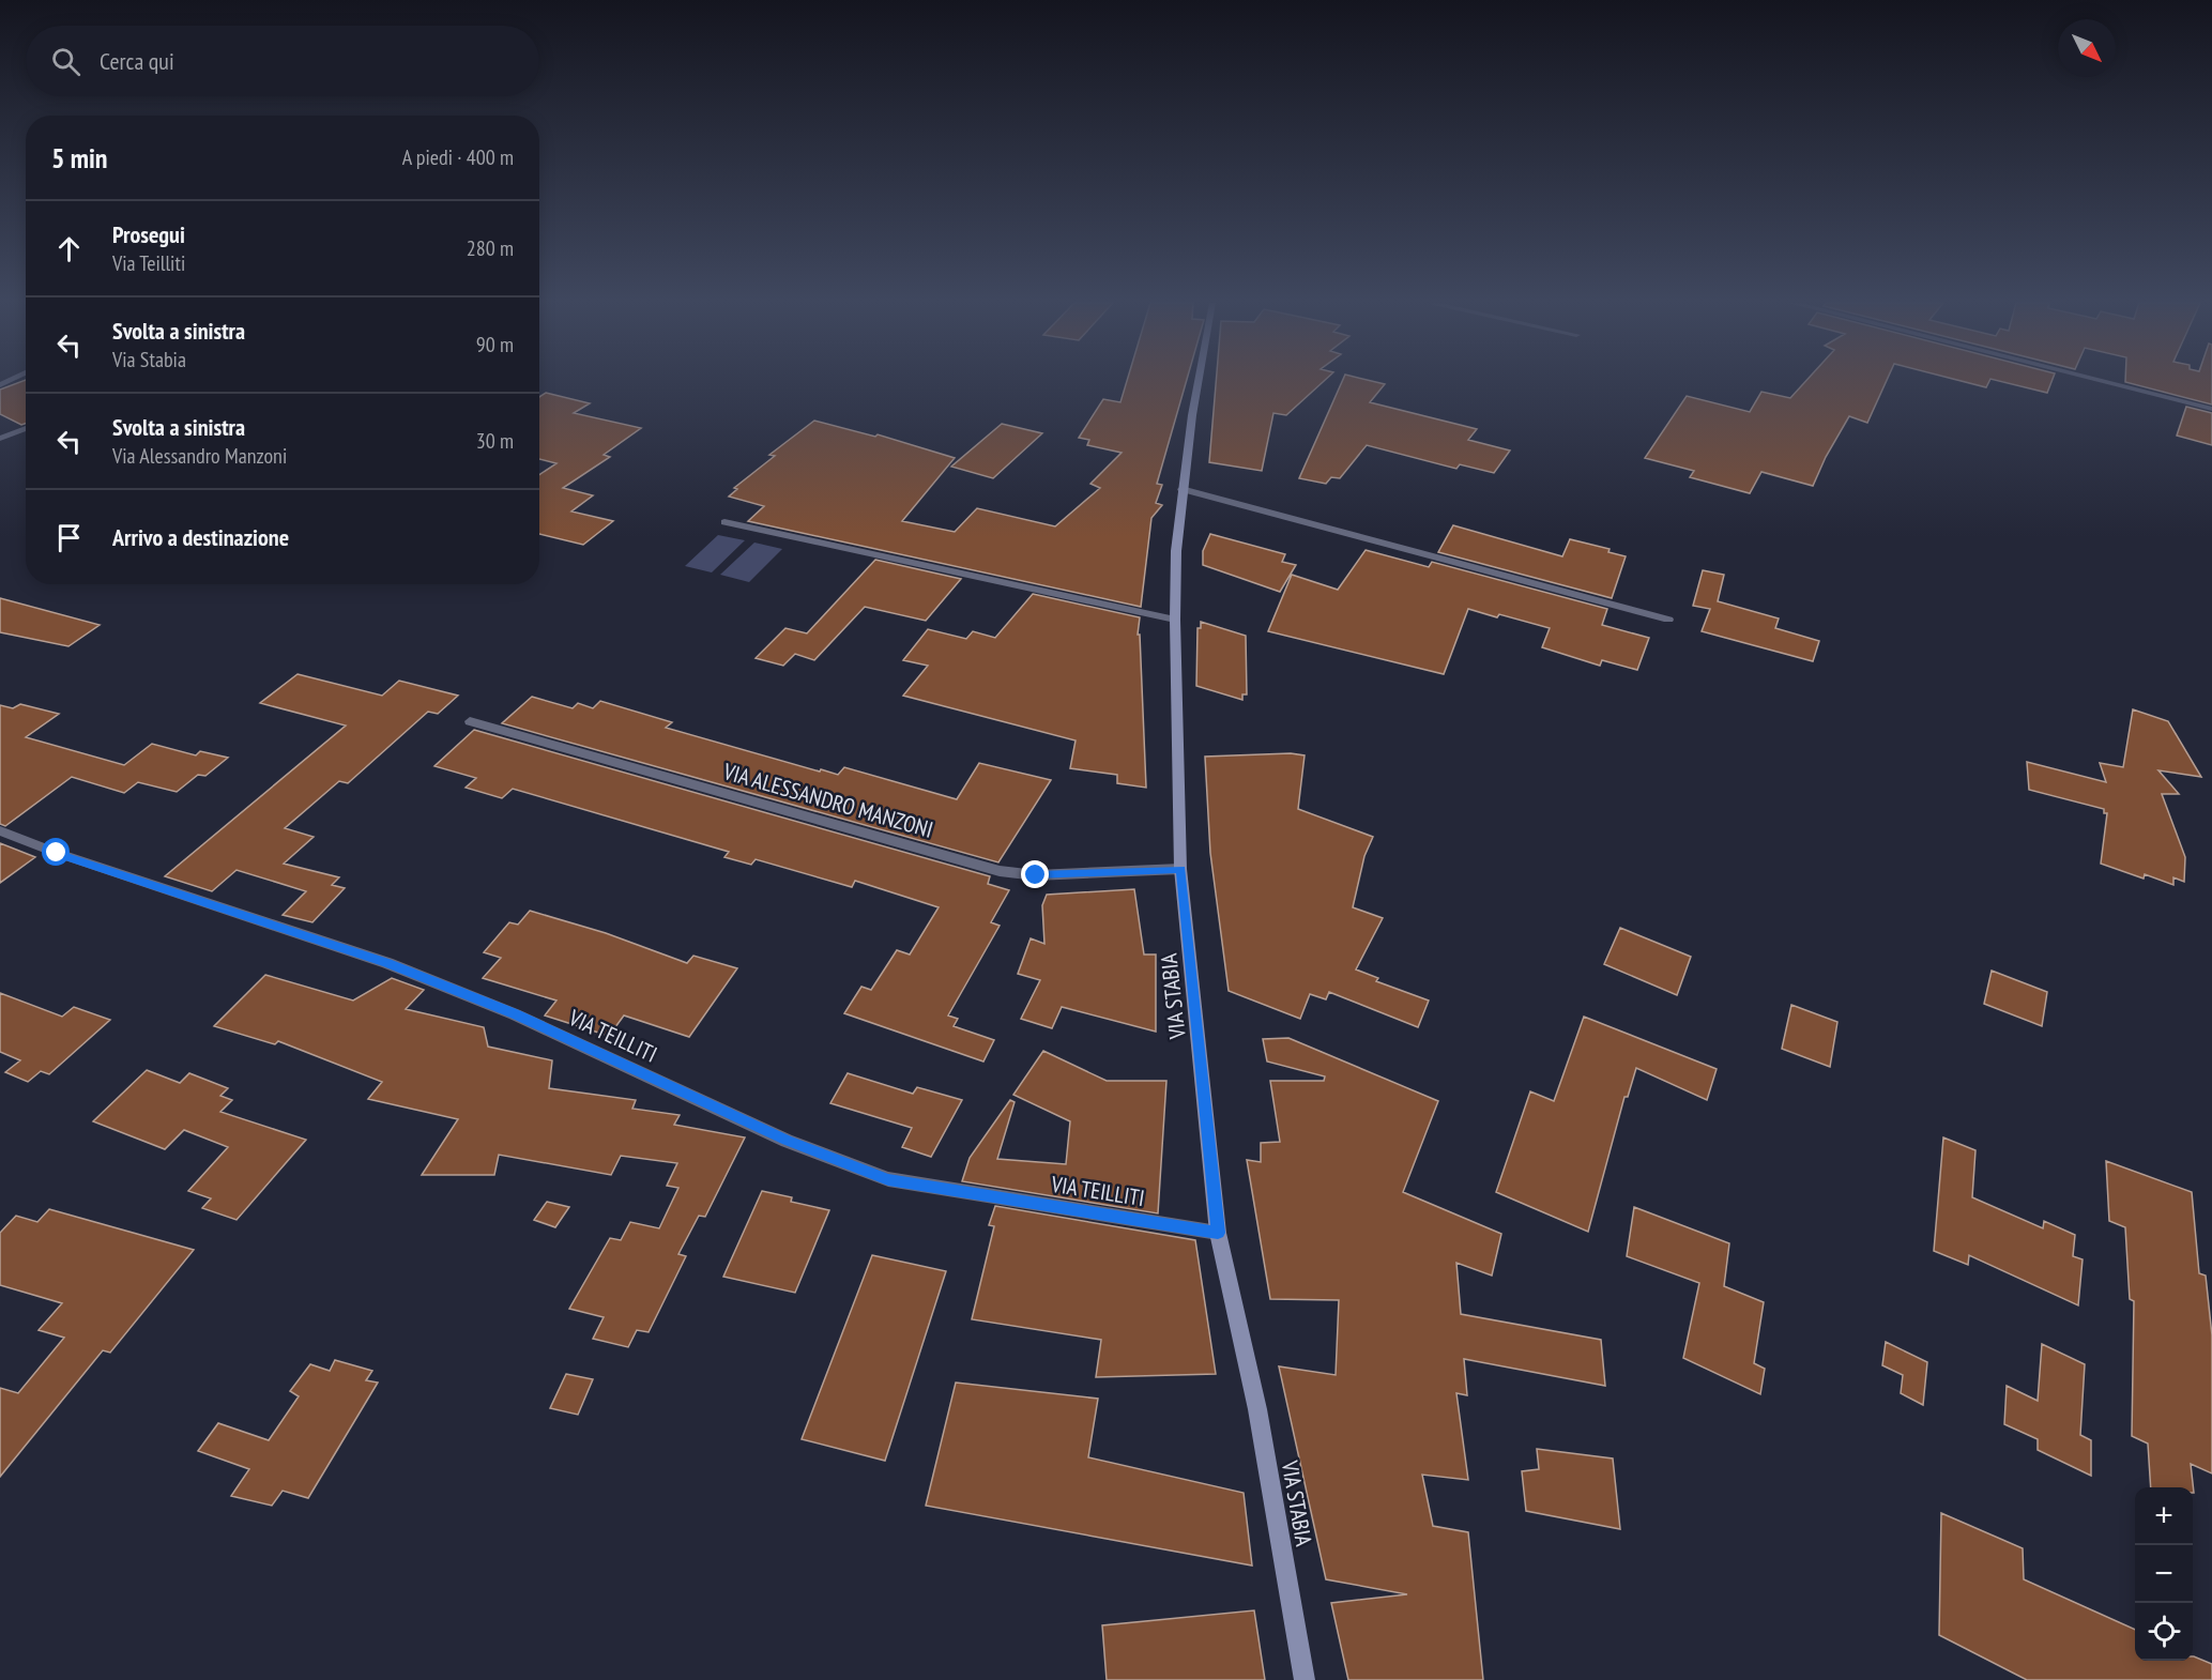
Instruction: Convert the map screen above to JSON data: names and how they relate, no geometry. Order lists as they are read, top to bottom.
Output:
{
  "streets": {
    "main road": ["VIA STABIA"],
    "street": ["VIA ALESSANDRO MANZONI", "VIA TEILLITI"]
  },
  "crossings": [
    ["VIA ALESSANDRO MANZONI", "VIA STABIA"],
    ["VIA STABIA", "VIA TEILLITI"]
  ],
  "north": "bottom right",
  "page": {
    "search": "Cerca qui",
    "heading": ["5 min", "A piedi · 400 m"],
    "list": [
      ["Prosegui", "Via Teilliti", "280 m"],
      ["Svolta a sinistra", "Via Stabia", "90 m"],
      ["Svolta a sinistra", "Via Alessandro Manzoni", "30 m"],
      "Arrivo a destinazione"
    ],
    "map_buttons": ["+", "−"]
  }
}
